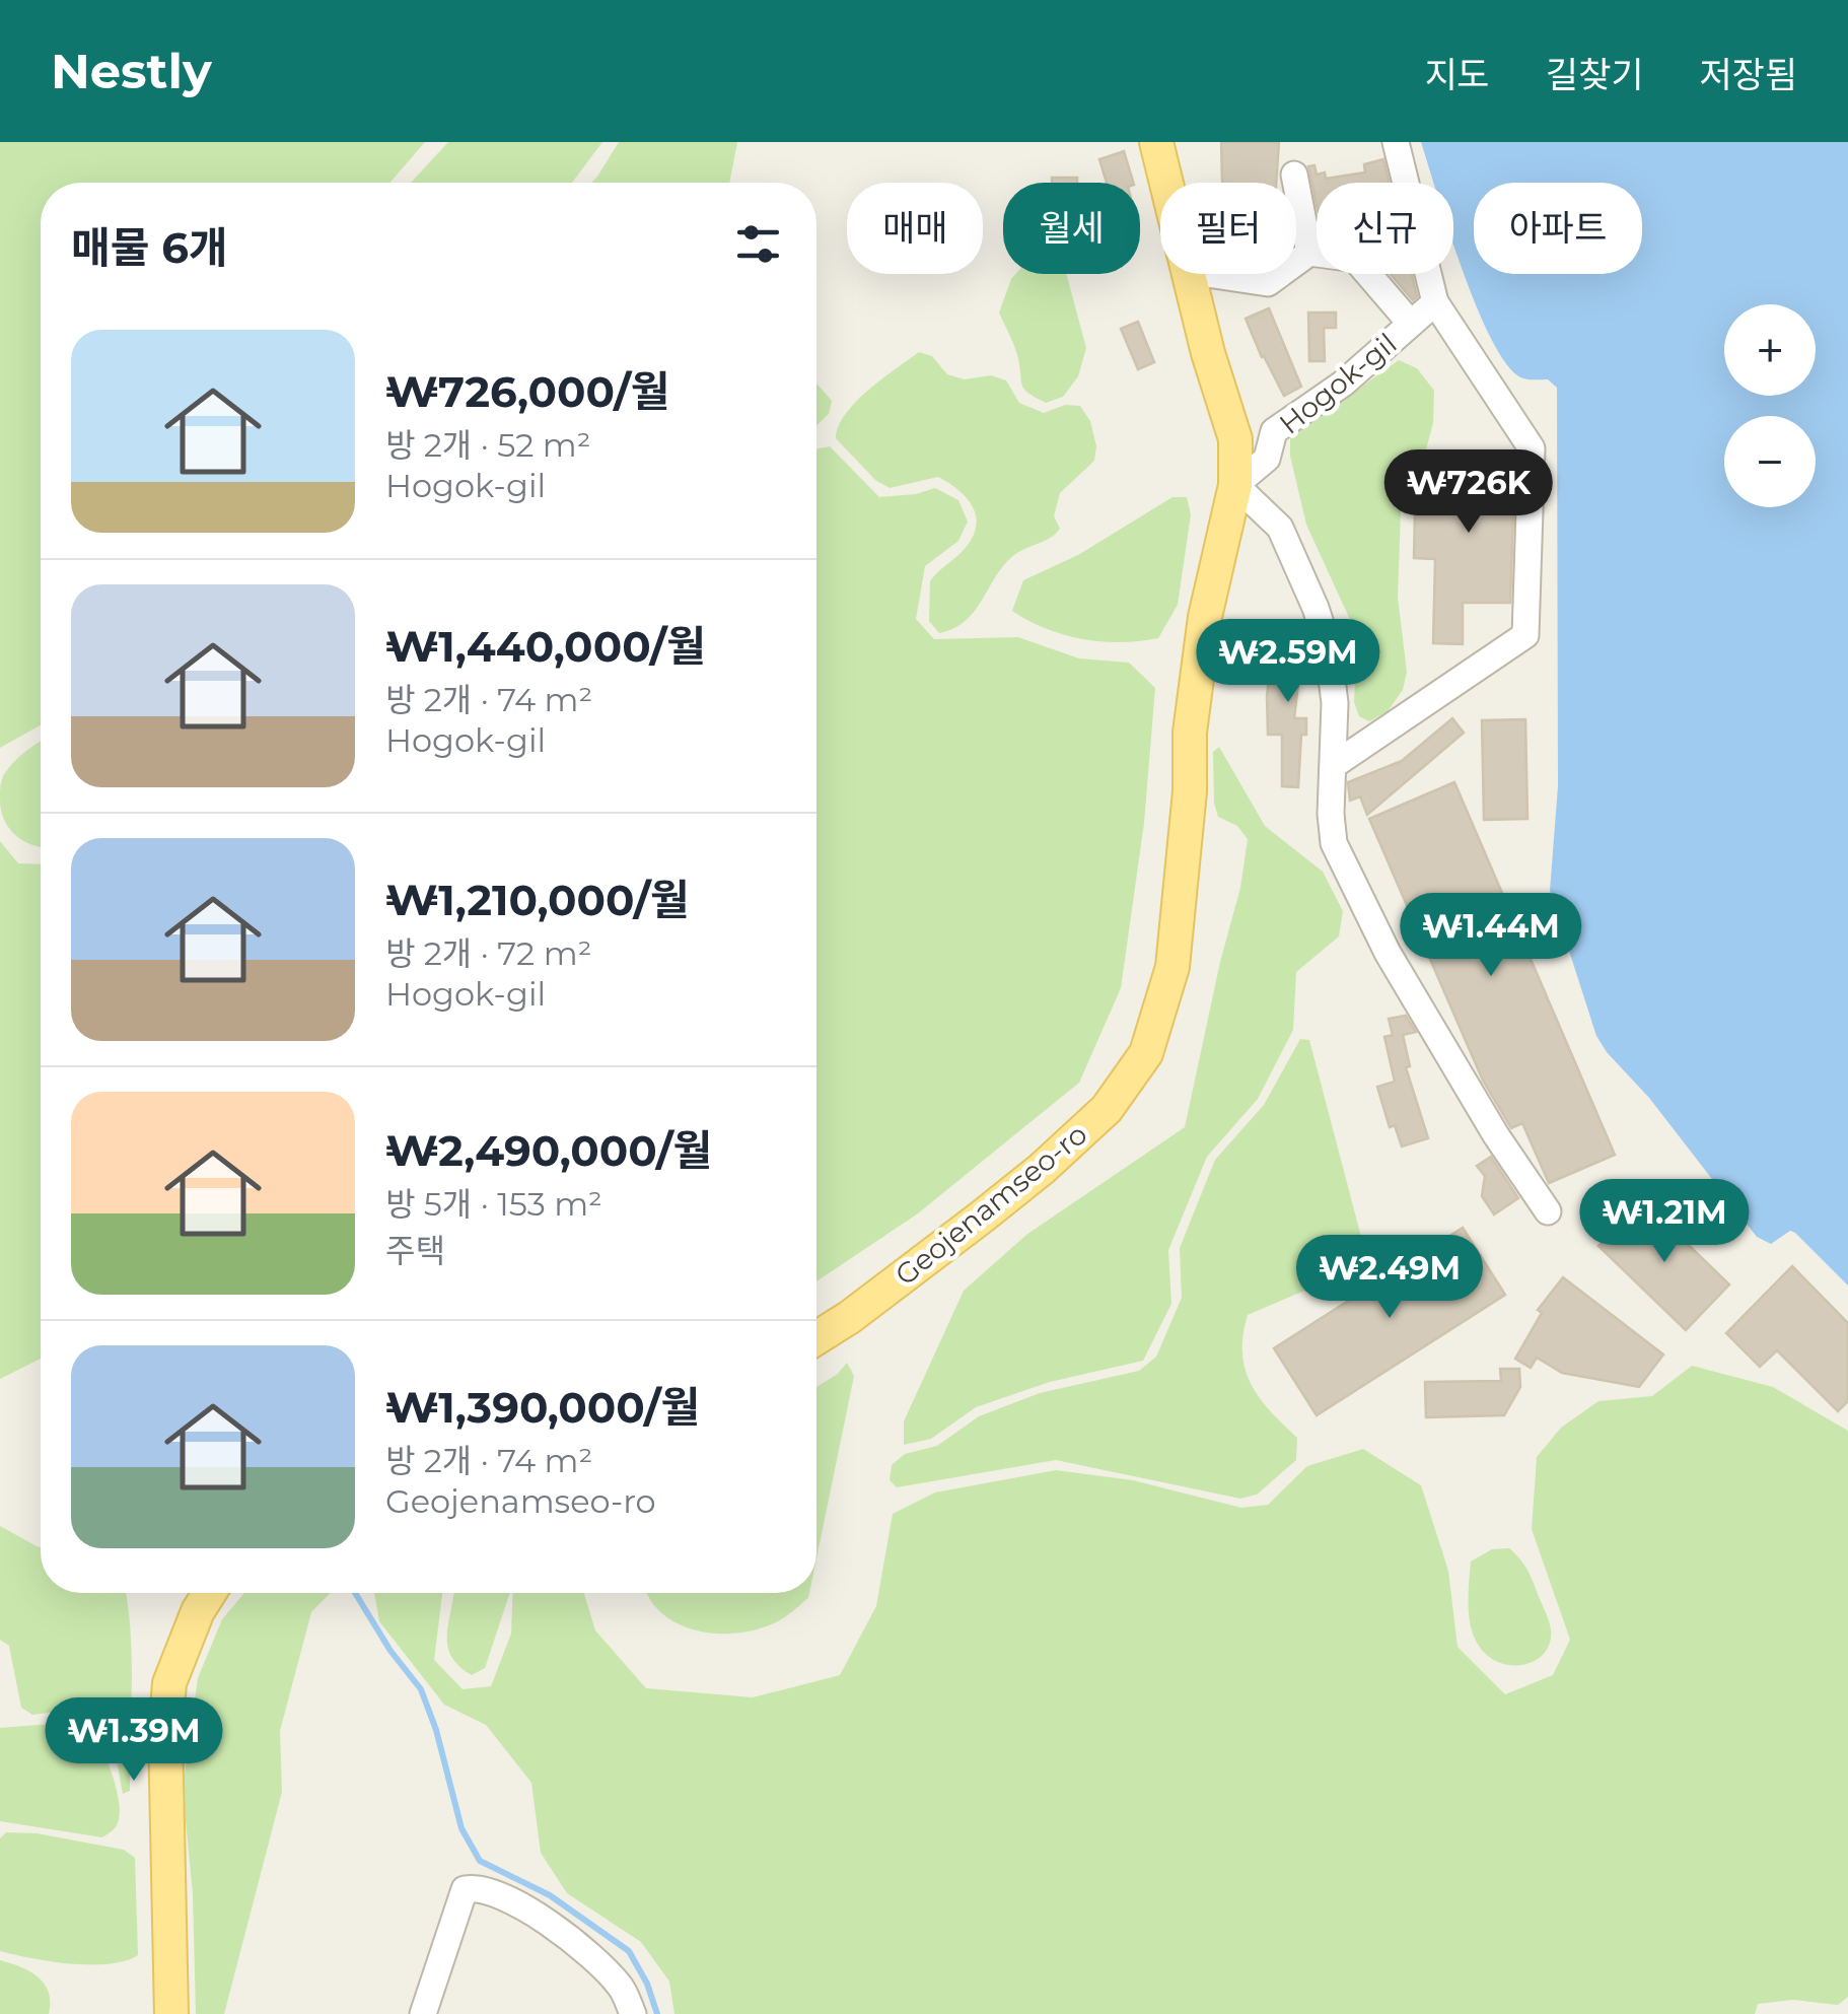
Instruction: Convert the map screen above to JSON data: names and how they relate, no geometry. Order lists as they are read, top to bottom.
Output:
{
  "streets": {
    "main road": ["Geojenamseo-ro"],
    "street": ["Hogok-gil"]
  },
  "crossings": [
    ["Hogok-gil", "Geojenamseo-ro"]
  ],
  "page": {
    "header": "Nestly",
    "nav": ["지도", "길찾기", "저장됨"],
    "chip": [
      "매매",
      "월세",
      "필터",
      "신규",
      "아파트"
    ],
    "heading": "매물 6개",
    "map_buttons": ["+", "−"],
    "list": [
      {
        "name": "₩726,000/월",
        "note": "방 2개 · 52 m² · Hogok-gil"
      },
      {
        "name": "₩1,440,000/월",
        "note": "방 2개 · 74 m² · Hogok-gil"
      },
      {
        "name": "₩1,210,000/월",
        "note": "방 2개 · 72 m² · Hogok-gil"
      },
      {
        "name": "₩2,490,000/월",
        "note": "방 5개 · 153 m² · 주택"
      },
      {
        "name": "₩1,390,000/월",
        "note": "방 2개 · 74 m² · Geojenamseo-ro"
      }
    ],
    "price": [
      "₩726K",
      "₩2.59M",
      "₩1.44M",
      "₩1.21M",
      "₩2.49M",
      "₩1.39M"
    ]
  }
}
